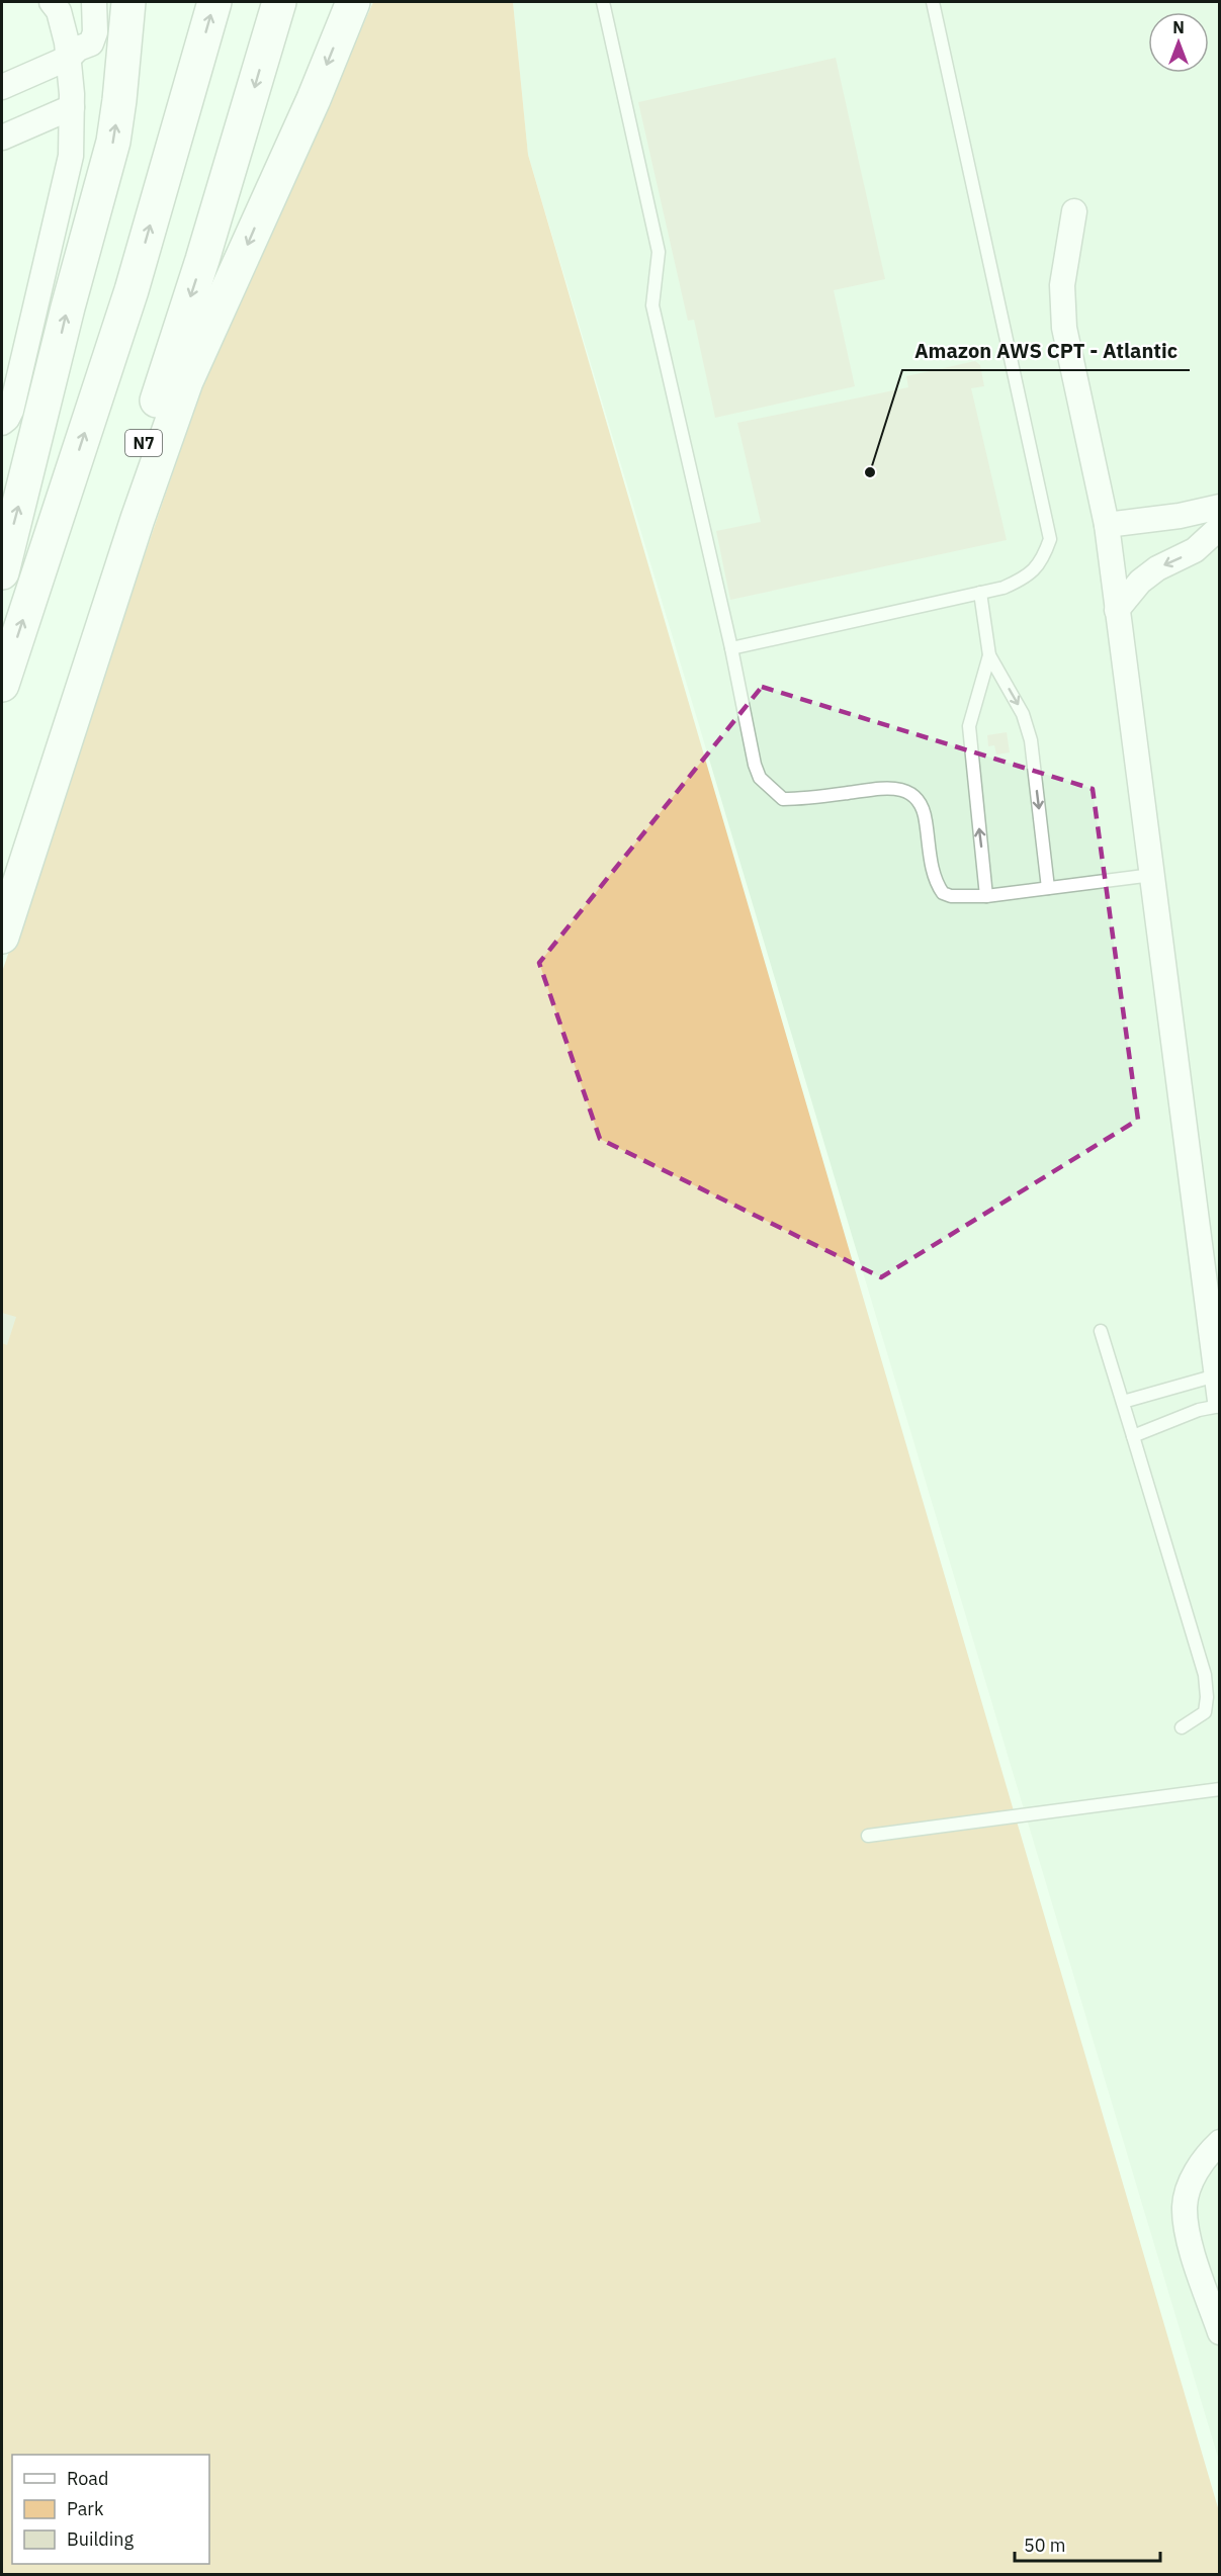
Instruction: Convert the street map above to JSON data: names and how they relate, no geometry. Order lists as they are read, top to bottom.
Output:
{
  "streets": {
    "highway": ["N7"]
  },
  "places": ["Amazon AWS CPT - Atlantic"],
  "legend": ["Road", "Park", "Building"],
  "scale_bar": "50 m",
  "north": "top"
}
